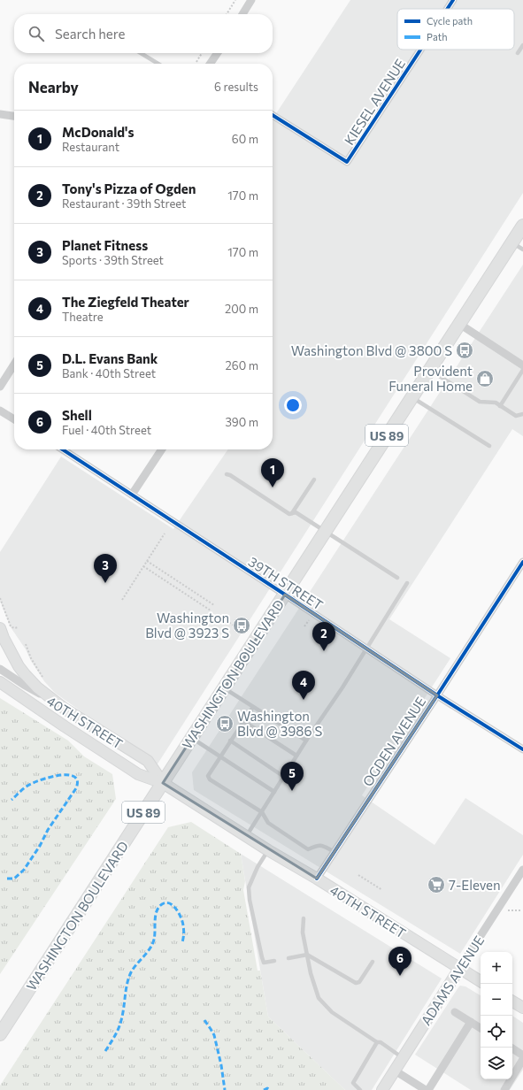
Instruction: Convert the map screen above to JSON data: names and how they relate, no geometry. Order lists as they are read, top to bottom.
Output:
{
  "streets": {
    "main road": [
      "US 89",
      "WASHINGTON BOULEVARD",
      "40TH STREET",
      "ADAMS AVENUE"
    ],
    "street": ["KIESEL AVENUE", "39TH STREET", "OGDEN AVENUE"]
  },
  "crossings": [
    ["39TH STREET", "WASHINGTON BOULEVARD"],
    ["39TH STREET", "OGDEN AVENUE"],
    ["WASHINGTON BOULEVARD", "40TH STREET"],
    ["40TH STREET", "OGDEN AVENUE"],
    ["40TH STREET", "ADAMS AVENUE"]
  ],
  "places": {
    "bus stop": ["Washington Blvd @ 3800 S", "Washington Blvd @ 3923 S", "Washington Blvd @ 3986 S"],
    "shop": ["Provident Funeral Home"],
    "supermarket": ["7-Eleven"]
  },
  "legend": ["Cycle path", "Path"],
  "page": {
    "search": "Search here",
    "heading": ["Nearby", "6 results"],
    "list": [
      {
        "mark": "1",
        "name": "McDonald's",
        "note": "Restaurant",
        "value": "60 m"
      },
      {
        "mark": "2",
        "name": "Tony's Pizza of Ogden",
        "note": "Restaurant · 39th Street",
        "value": "170 m"
      },
      {
        "mark": "3",
        "name": "Planet Fitness",
        "note": "Sports · 39th Street",
        "value": "170 m"
      },
      {
        "mark": "4",
        "name": "The Ziegfeld Theater",
        "note": "Theatre",
        "value": "200 m"
      },
      {
        "mark": "5",
        "name": "D.L. Evans Bank",
        "note": "Bank · 40th Street",
        "value": "260 m"
      },
      {
        "mark": "6",
        "name": "Shell",
        "note": "Fuel · 40th Street",
        "value": "390 m"
      }
    ],
    "pins": [
      "1",
      "3",
      "2",
      "4",
      "5",
      "6"
    ],
    "map_buttons": ["+", "−"]
  }
}
